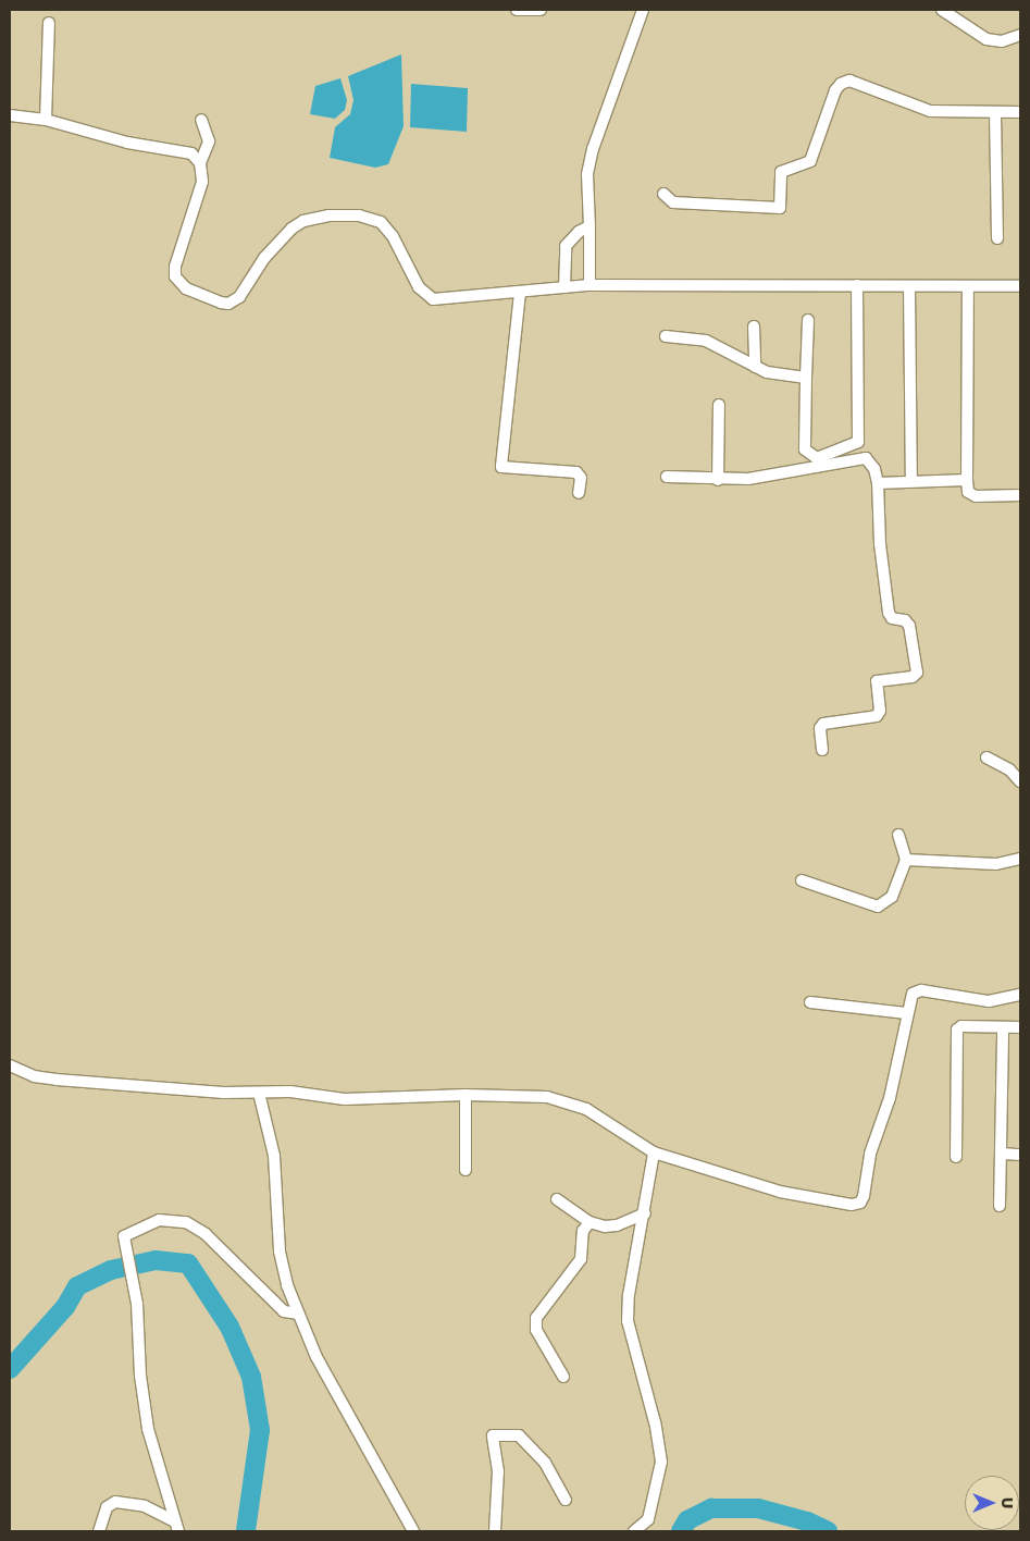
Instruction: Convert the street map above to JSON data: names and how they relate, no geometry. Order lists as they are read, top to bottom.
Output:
{
  "north": "right"
}
